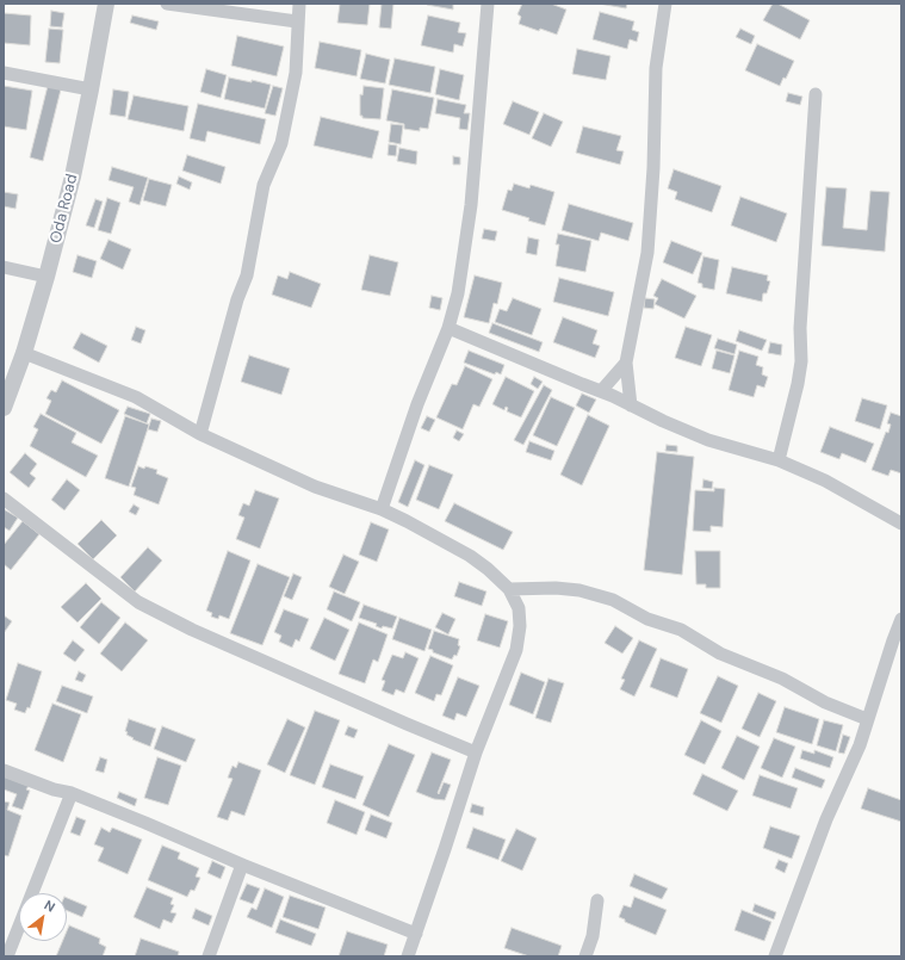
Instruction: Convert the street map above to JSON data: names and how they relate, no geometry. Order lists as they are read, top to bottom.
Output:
{
  "streets": {
    "street": ["Oda Road"]
  },
  "north": "top right"
}
